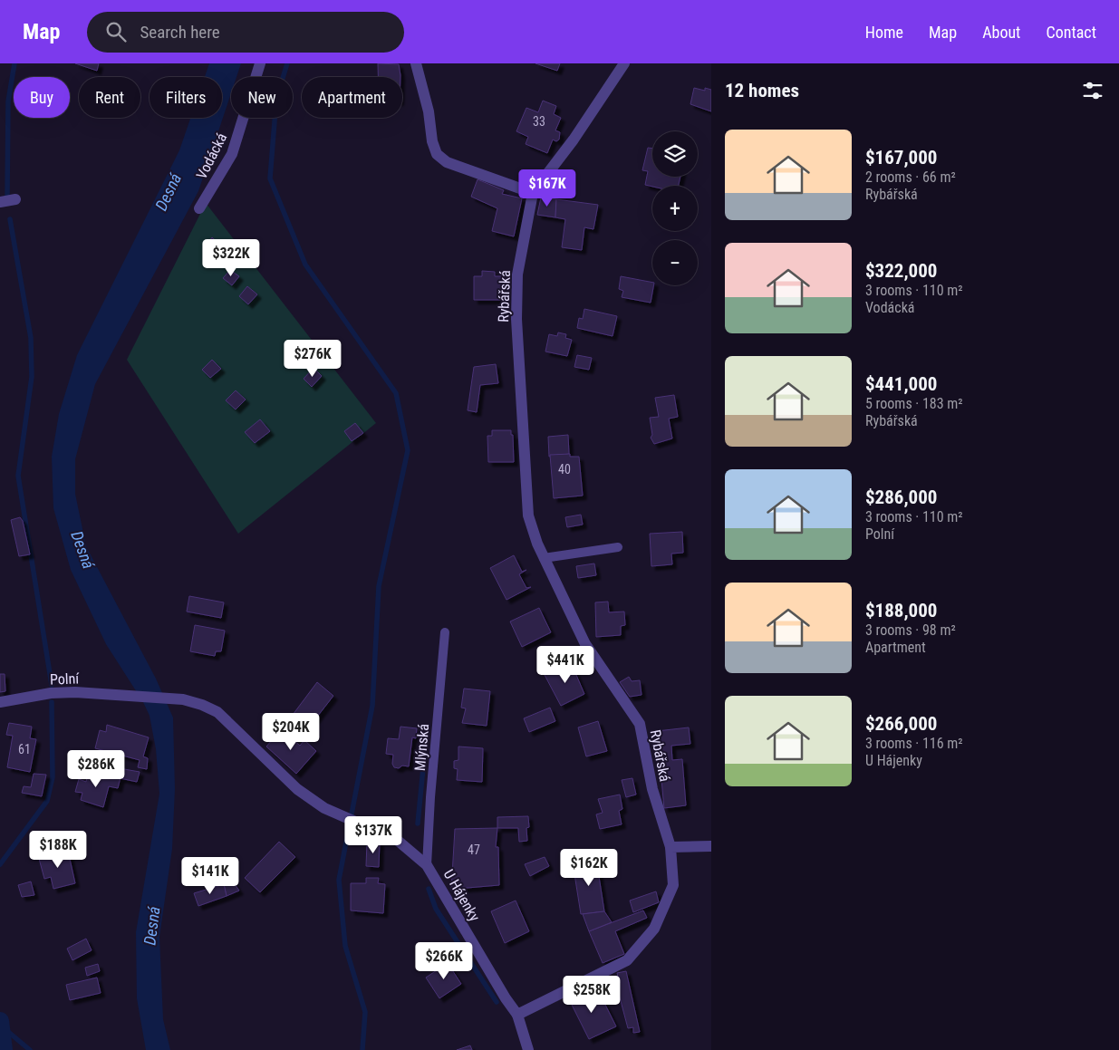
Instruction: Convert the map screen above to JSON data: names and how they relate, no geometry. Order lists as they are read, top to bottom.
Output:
{
  "streets": {
    "street": [
      "Vodácká",
      "Rybářská",
      "Polní",
      "U Hájenky"
    ],
    "lane": ["Mlýnská"]
  },
  "crossings": [
    ["Polní", "U Hájenky"],
    ["Mlýnská", "U Hájenky"]
  ],
  "water": ["Desná"],
  "house_numbers": [
    "33",
    "40",
    "61",
    "47"
  ],
  "page": {
    "header": "Map",
    "search": "Search here",
    "nav": [
      "Home",
      "Map",
      "About",
      "Contact"
    ],
    "heading": "12 homes",
    "chip": [
      "Buy",
      "Rent",
      "Filters",
      "New",
      "Apartment"
    ],
    "list": [
      {
        "name": "$167,000",
        "note": "2 rooms · 66 m² · Rybářská"
      },
      {
        "name": "$322,000",
        "note": "3 rooms · 110 m² · Vodácká"
      },
      {
        "name": "$441,000",
        "note": "5 rooms · 183 m² · Rybářská"
      },
      {
        "name": "$286,000",
        "note": "3 rooms · 110 m² · Polní"
      },
      {
        "name": "$188,000",
        "note": "3 rooms · 98 m² · Apartment"
      },
      {
        "name": "$266,000",
        "note": "3 rooms · 116 m² · U Hájenky"
      }
    ],
    "map_buttons": ["+", "−"],
    "price": [
      "$167K",
      "$322K",
      "$276K",
      "$441K",
      "$204K",
      "$286K",
      "$137K",
      "$188K",
      "$162K",
      "$141K",
      "$266K",
      "$258K"
    ]
  }
}
